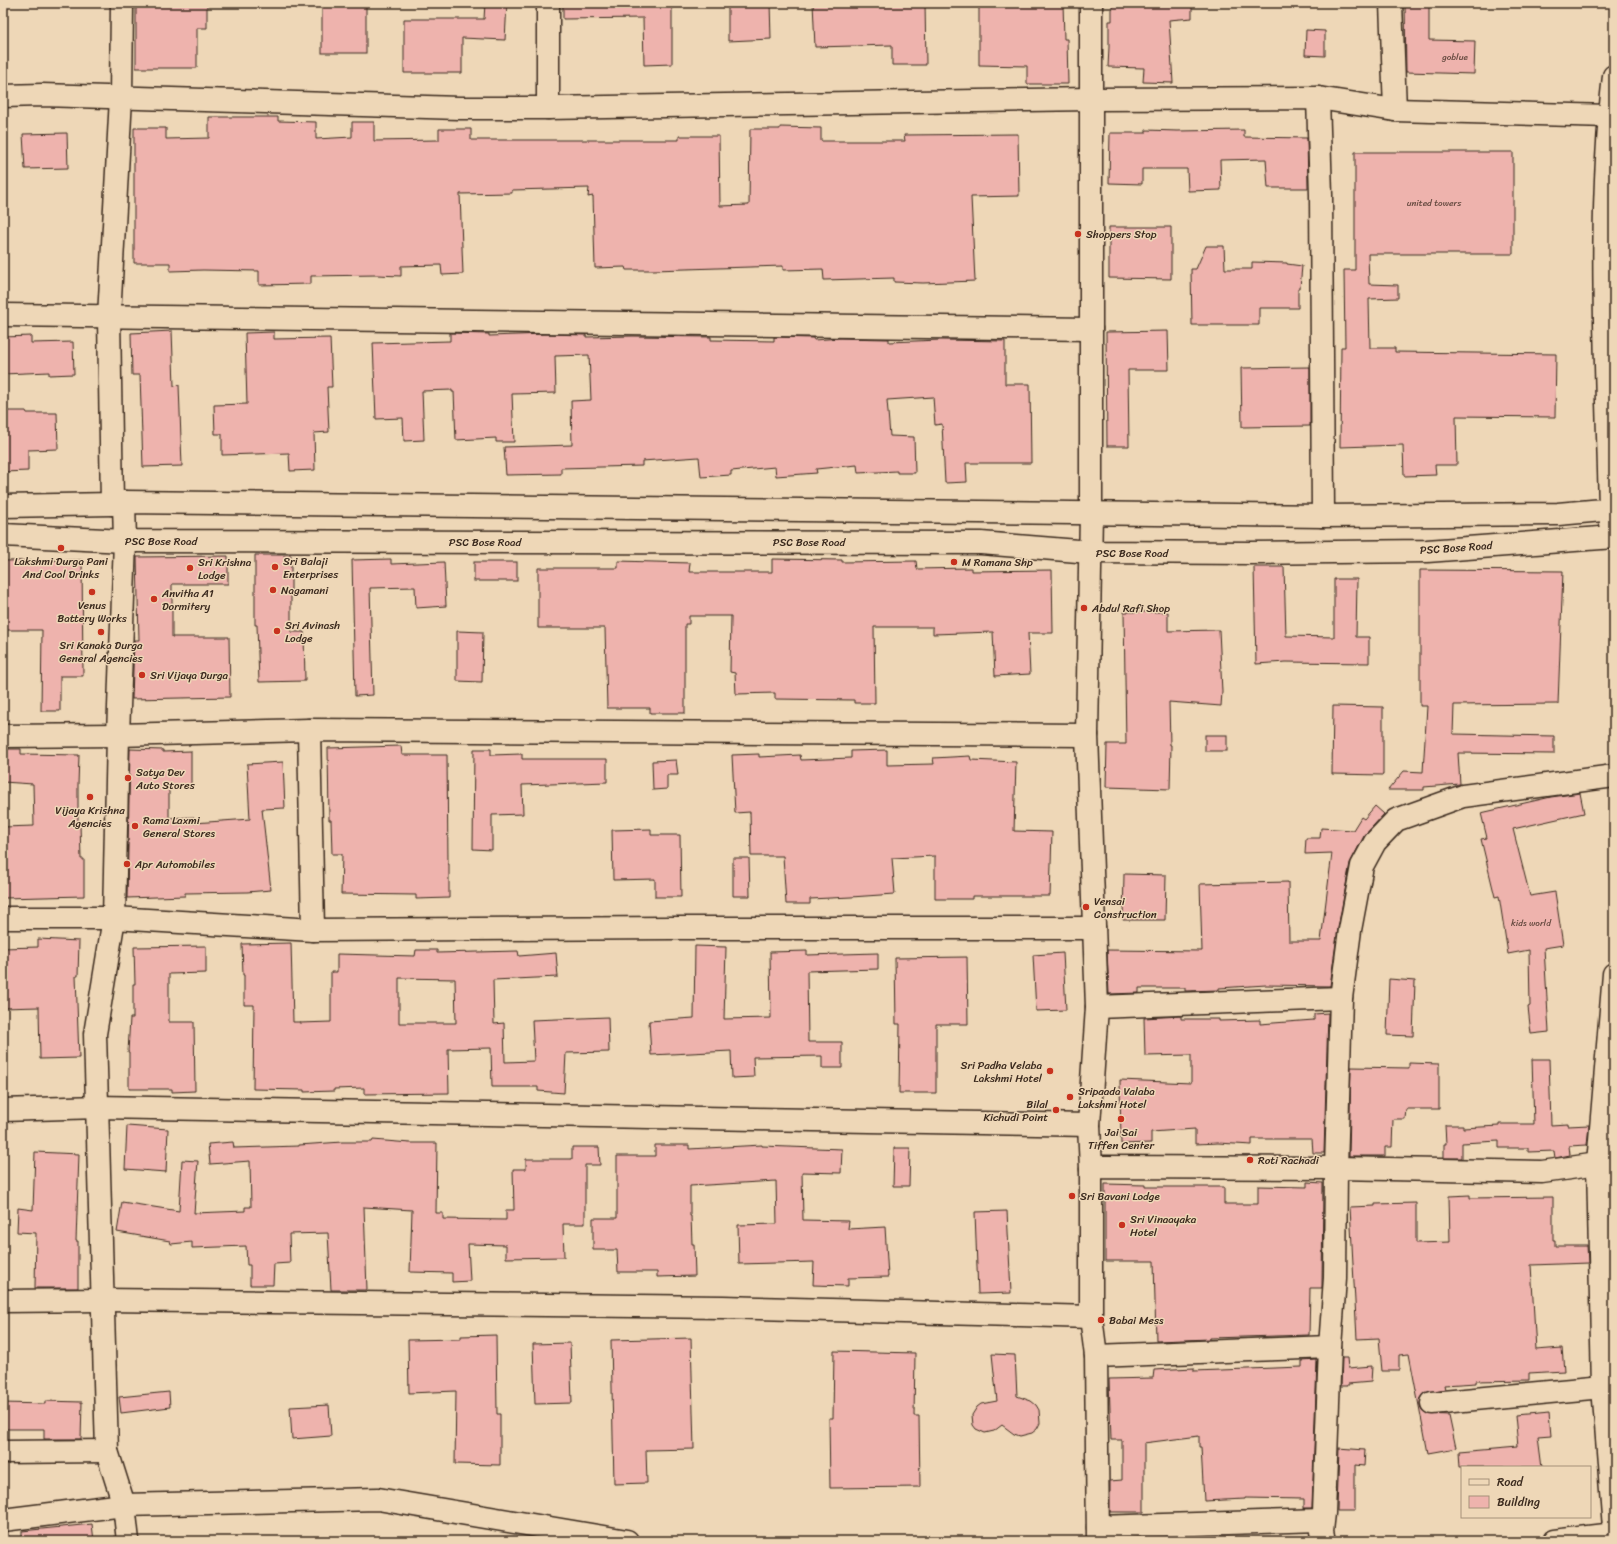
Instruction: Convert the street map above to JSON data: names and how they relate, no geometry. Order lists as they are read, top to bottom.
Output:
{
  "streets": {
    "street": ["PSC Bose Road"]
  },
  "places": [
    "Shoppers Stop",
    "Lakshmi Durga Pani And Cool Drinks",
    "M Ramana Shp",
    "Sri Balaji Enterprises",
    "Sri Krishna Lodge",
    "Nagamani",
    "Venus Battery Works",
    "Anvitha A1 Dormitery",
    "Abdul Rafi Shop",
    "Sri Avinash Lodge",
    "Sri Kanaka Durga General Agencies",
    "Sri Vijaya Durga",
    "Satya Dev Auto Stores",
    "Vijaya Krishna Agencies",
    "Rama Laxmi General Stores",
    "Apr Automobiles",
    "Vensai Construction",
    "Sri Padha Velaba Lakshmi Hotel",
    "Sripaada Valaba Lakshmi Hotel",
    "Bilal Kichudi Point",
    "Jai Sai Tiffen Center",
    "Roti Rachadi",
    "Sri Bavani Lodge",
    "Sri Vinaayaka Hotel",
    "Babai Mess"
  ],
  "house_numbers": ["goblue", "united towers", "kids world"],
  "legend": ["Road", "Building"]
}
